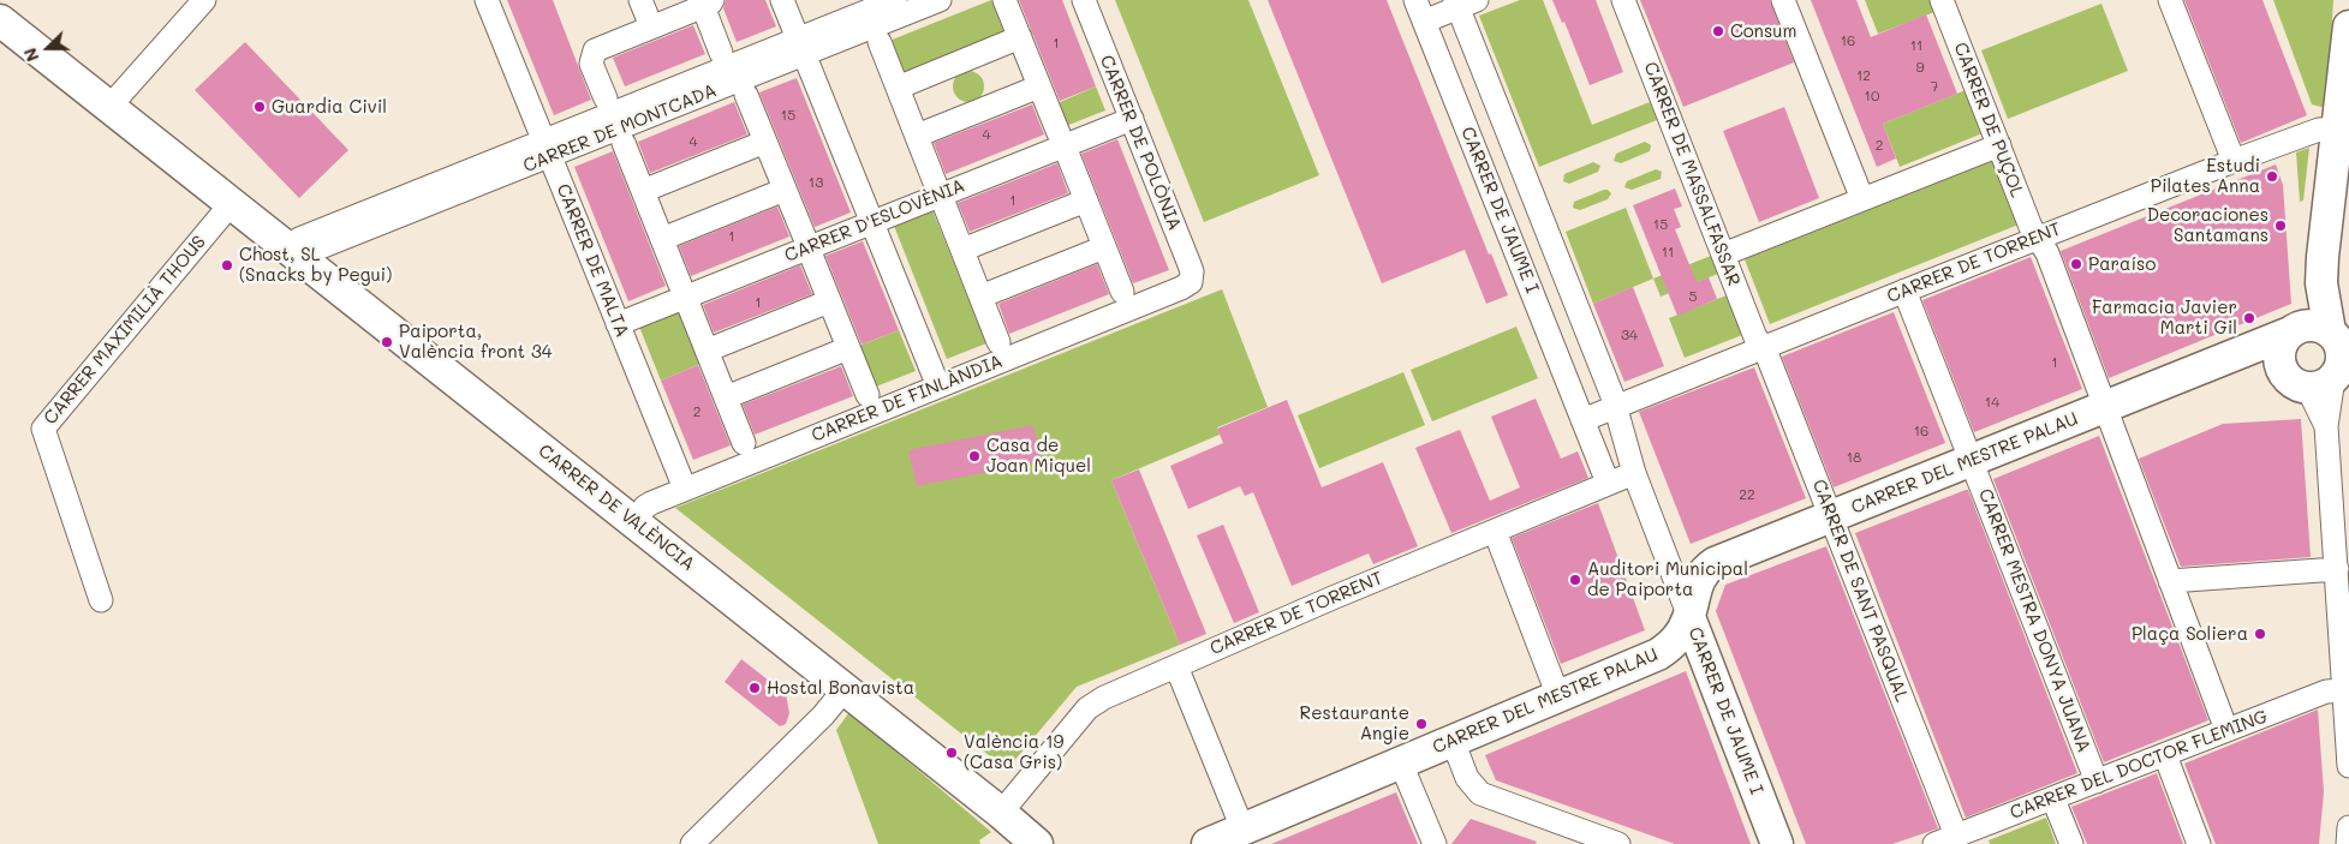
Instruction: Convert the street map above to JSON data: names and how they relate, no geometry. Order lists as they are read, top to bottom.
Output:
{
  "streets": {
    "street": [
      "CARRER DE PUÇOL",
      "CARRER DE MONTCADA",
      "CARRER DE POLÒNIA",
      "CARRER DE MASSALFASSAR",
      "CARRER DE JAUME I",
      "CARRER D'ESLOVÈNIA",
      "CARRER DE MALTA",
      "CARRER DE TORRENT",
      "CARRER MAXIMILIÀ THOUS",
      "CARRER DE FINLÀNDIA",
      "CARRER DEL MESTRE PALAU",
      "CARRER DE VALÈNCIA",
      "CARRER DE SANT PASQUAL",
      "CARRER MESTRA DONYA JUANA",
      "CARRER DEL DOCTOR FLEMING"
    ]
  },
  "crossings": [
    ["CARRER DE PUÇOL", "CARRER DE TORRENT"],
    ["CARRER DE PUÇOL", "CARRER DEL MESTRE PALAU"],
    ["CARRER DE PUÇOL", "CARRER DEL DOCTOR FLEMING"],
    ["CARRER DE MONTCADA", "CARRER DE MALTA"],
    ["CARRER DE MONTCADA", "CARRER DE VALÈNCIA"],
    ["CARRER DE POLÒNIA", "CARRER D'ESLOVÈNIA"],
    ["CARRER DE POLÒNIA", "CARRER DE FINLÀNDIA"],
    ["CARRER DE MASSALFASSAR", "CARRER DE TORRENT"],
    ["CARRER DE MASSALFASSAR", "CARRER DE SANT PASQUAL"],
    ["CARRER DE JAUME I", "CARRER DE TORRENT"],
    ["CARRER DE JAUME I", "CARRER DEL MESTRE PALAU"],
    ["CARRER D'ESLOVÈNIA", "CARRER DE MALTA"],
    ["CARRER DE MALTA", "CARRER DE FINLÀNDIA"],
    ["CARRER DE TORRENT", "CARRER DE VALÈNCIA"],
    ["CARRER DE TORRENT", "CARRER DE SANT PASQUAL"],
    ["CARRER DE TORRENT", "CARRER MESTRA DONYA JUANA"],
    ["CARRER MAXIMILIÀ THOUS", "CARRER DE VALÈNCIA"],
    ["CARRER DE FINLÀNDIA", "CARRER DE VALÈNCIA"],
    ["CARRER DEL MESTRE PALAU", "CARRER DE SANT PASQUAL"],
    ["CARRER DEL MESTRE PALAU", "CARRER MESTRA DONYA JUANA"],
    ["CARRER DE SANT PASQUAL", "CARRER DEL DOCTOR FLEMING"],
    ["CARRER MESTRA DONYA JUANA", "CARRER DEL DOCTOR FLEMING"]
  ],
  "places": [
    "Consum",
    "Guardia Civil",
    "Estudi Pilates Anna",
    "Decoraciones Santamans",
    "Paraíso",
    "Chost, SL (Snacks by Pegui)",
    "Farmacia Javier Marti Gil",
    "Paiporta, València front 34",
    "Casa de Joan Miquel",
    "Auditori Municipal de Paiporta",
    "Plaça Soliera",
    "Hostal Bonavista",
    "Restaurante Angie",
    "València 19 (Casa Gris)"
  ],
  "house_numbers": [
    "16",
    "1",
    "11",
    "9",
    "12",
    "7",
    "10",
    "15",
    "4",
    "4",
    "2",
    "13",
    "1",
    "15",
    "1",
    "11",
    "5",
    "1",
    "34",
    "1",
    "14",
    "2",
    "16",
    "18",
    "22"
  ],
  "north": "left"
}
